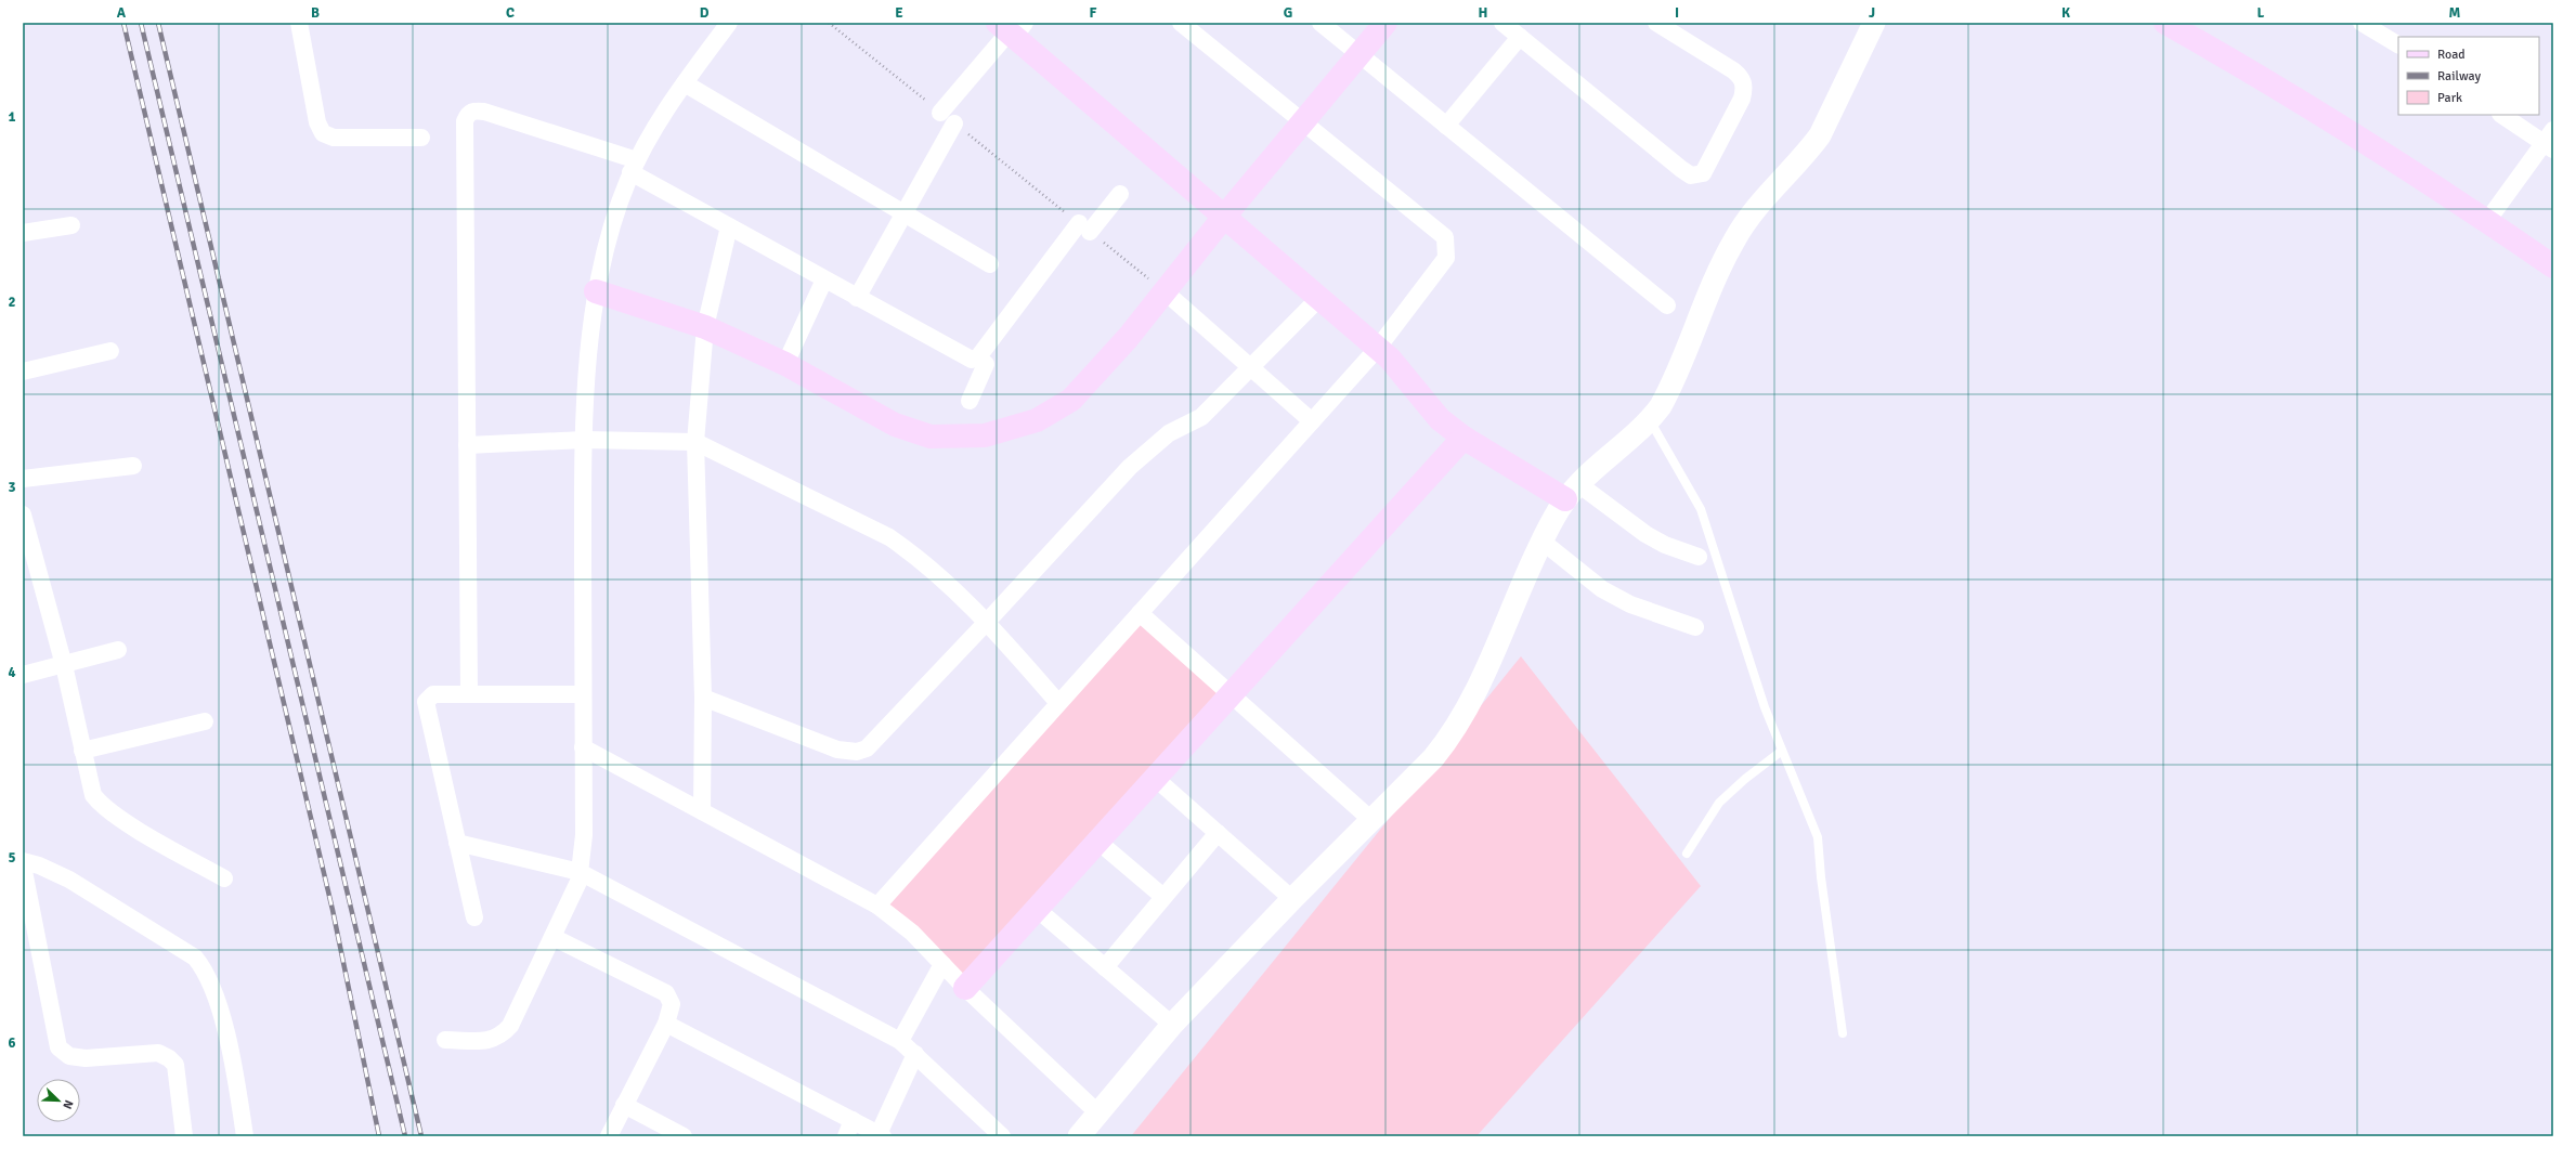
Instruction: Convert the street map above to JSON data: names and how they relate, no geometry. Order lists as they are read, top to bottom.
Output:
{
  "legend": ["Road", "Railway", "Park"],
  "north": "bottom right",
  "grid": {
    "columns": [
      "A",
      "B",
      "C",
      "D",
      "E",
      "F",
      "G",
      "H",
      "I",
      "J",
      "K",
      "L",
      "M"
    ],
    "rows": [
      "1",
      "2",
      "3",
      "4",
      "5",
      "6"
    ]
  }
}
